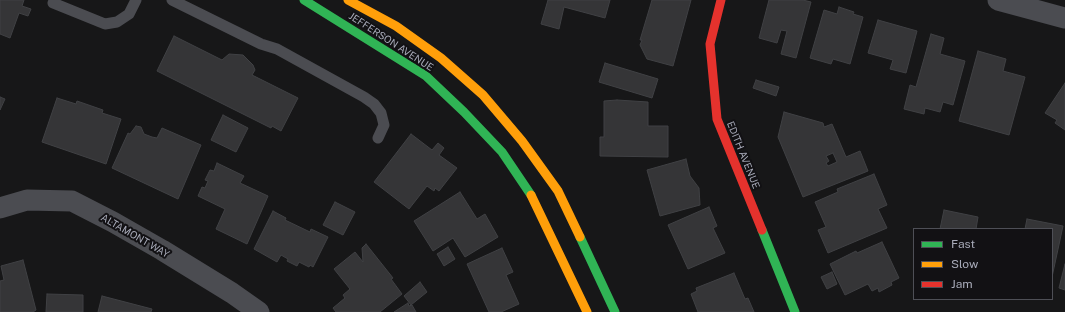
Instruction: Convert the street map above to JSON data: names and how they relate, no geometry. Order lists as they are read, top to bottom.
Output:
{
  "streets": {
    "main road": ["JEFFERSON AVENUE", "EDITH AVENUE"],
    "street": ["ALTAMONT WAY"]
  },
  "legend": ["Fast", "Slow", "Jam"]
}
